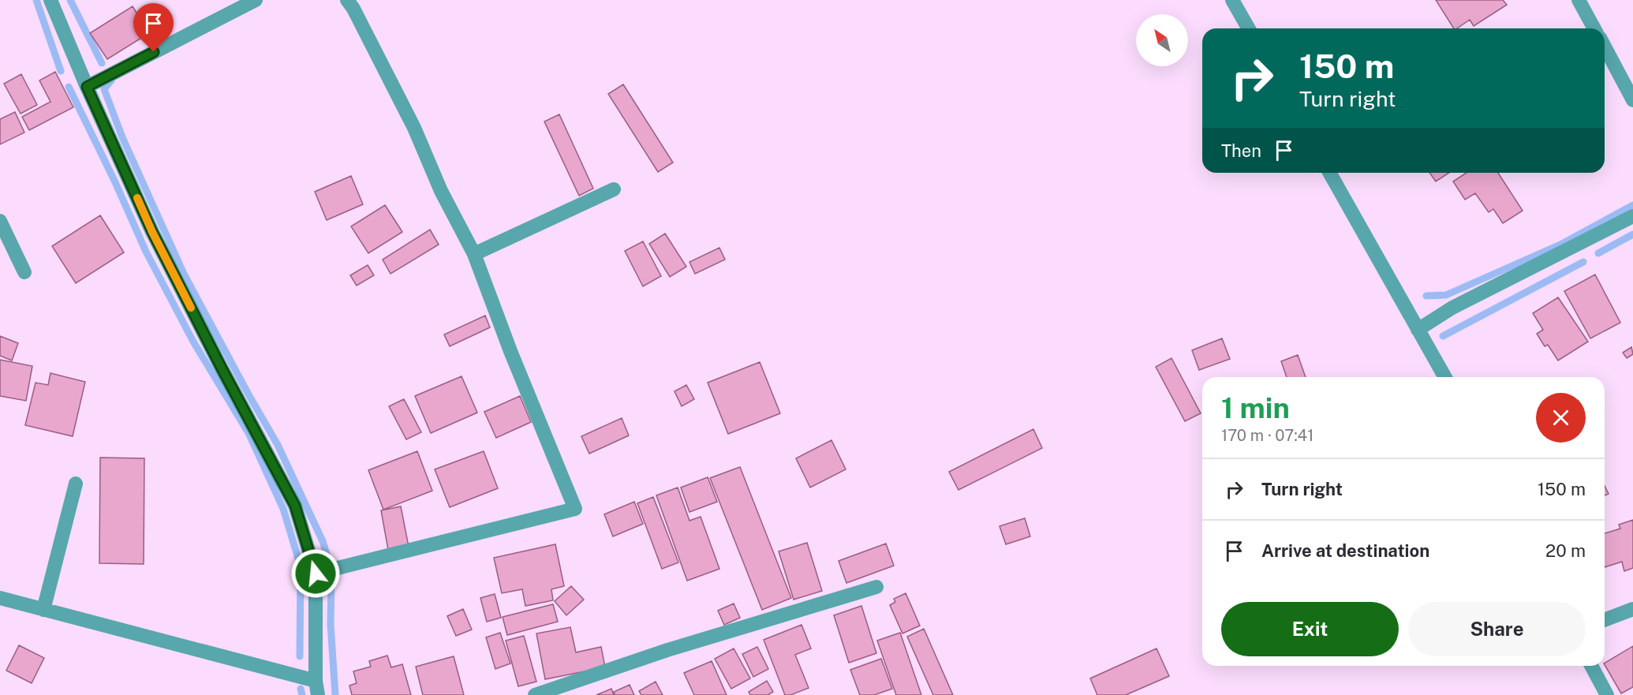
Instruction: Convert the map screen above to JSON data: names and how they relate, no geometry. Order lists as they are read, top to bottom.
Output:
{
  "north": "top left",
  "page": {
    "turn": ["150 m", "Turn right"],
    "then": "Then",
    "heading": ["1 min", "170 m · 07:41"],
    "list": [
      {
        "name": "Turn right",
        "value": "150 m"
      },
      {
        "name": "Arrive at destination",
        "value": "20 m"
      }
    ],
    "buttons": ["Exit", "Share"]
  }
}
